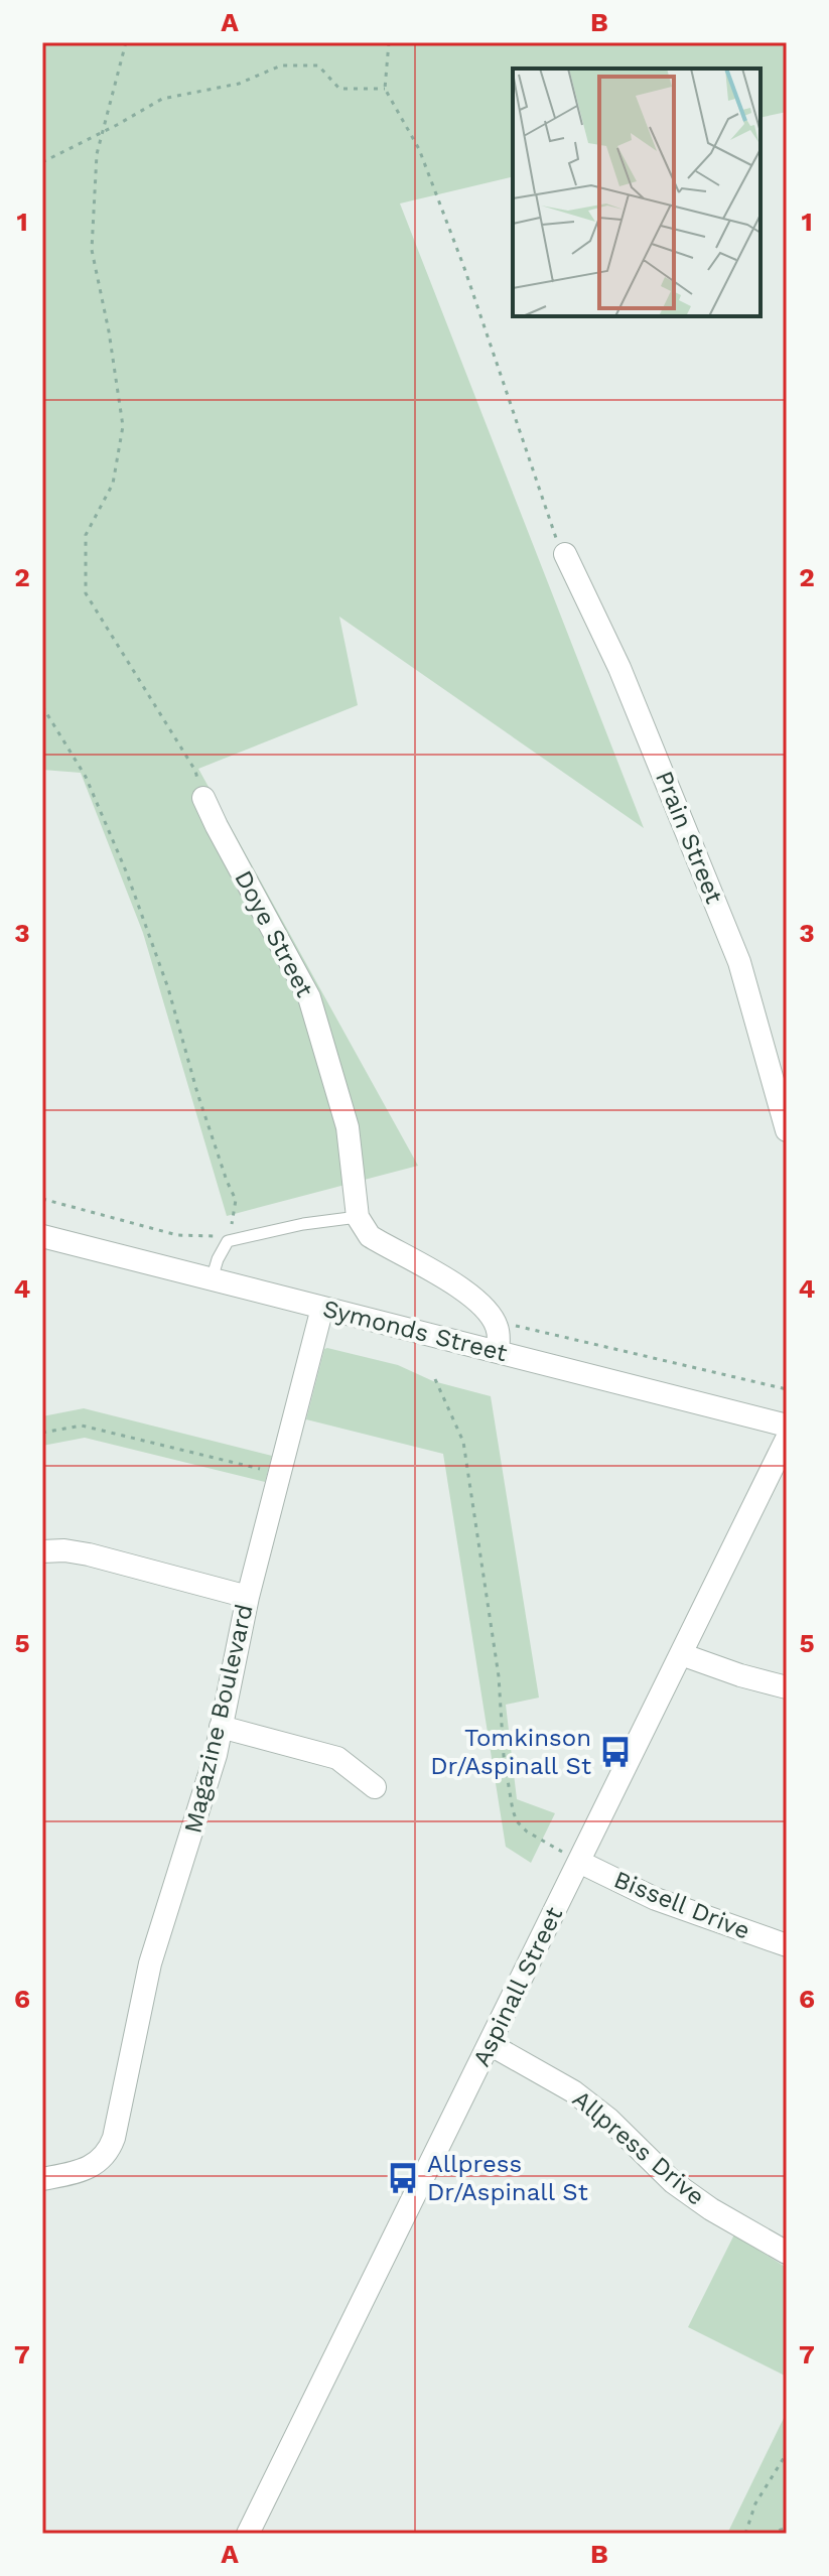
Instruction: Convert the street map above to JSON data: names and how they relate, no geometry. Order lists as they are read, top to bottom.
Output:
{
  "streets": {
    "street": [
      "Prain Street",
      "Doye Street",
      "Symonds Street",
      "Magazine Boulevard",
      "Bissell Drive",
      "Aspinall Street",
      "Allpress Drive"
    ]
  },
  "crossings": [
    ["Symonds Street", "Magazine Boulevard"],
    ["Bissell Drive", "Aspinall Street"],
    ["Aspinall Street", "Allpress Drive"]
  ],
  "places": {
    "bus stop": ["Tomkinson Dr/Aspinall St", "Allpress Dr/Aspinall St"]
  },
  "grid": {
    "columns": ["A", "B"],
    "rows": [
      "1",
      "2",
      "3",
      "4",
      "5",
      "6",
      "7"
    ]
  }
}
